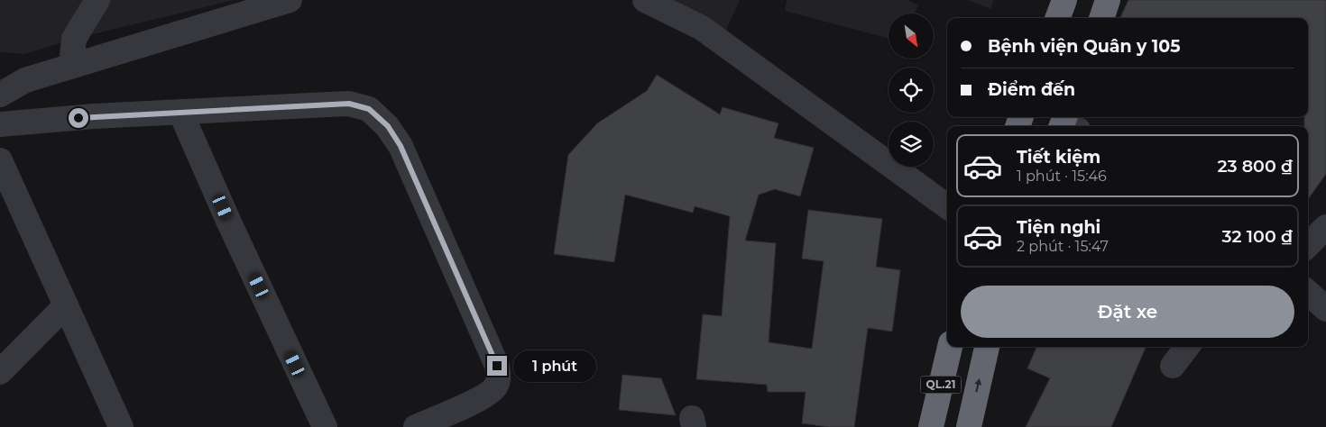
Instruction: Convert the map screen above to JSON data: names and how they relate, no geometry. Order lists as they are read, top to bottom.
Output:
{
  "streets": {
    "highway": ["QL.21"]
  },
  "north": "bottom right",
  "page": {
    "banner": ["Bệnh viện Quân y 105", "Điểm đến"],
    "list": [
      {
        "name": "Tiết kiệm",
        "note": "1 phút · 15:46",
        "value": "23 800 ₫"
      },
      {
        "name": "Tiện nghi",
        "note": "2 phút · 15:47",
        "value": "32 100 ₫"
      }
    ],
    "buttons": "Đặt xe",
    "bubble": "1 phút"
  }
}
